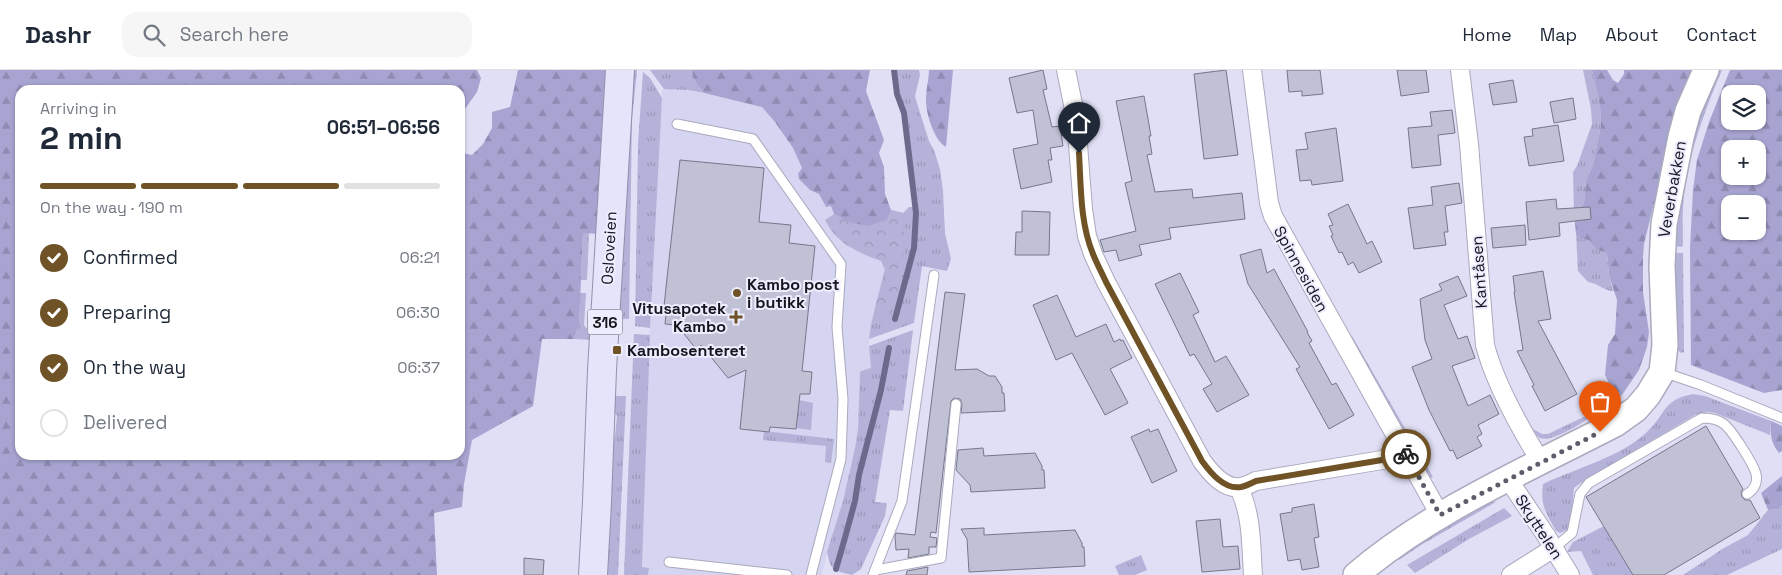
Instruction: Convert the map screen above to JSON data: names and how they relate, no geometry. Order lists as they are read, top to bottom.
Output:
{
  "streets": {
    "main road": ["Osloveien", "316"],
    "street": [
      "Veverbakken",
      "Spinnesiden",
      "Kantåsen",
      "Skyttelen"
    ]
  },
  "crossings": [
    ["Veverbakken", "Spinnesiden"],
    ["Veverbakken", "Kantåsen"],
    ["Veverbakken", "Skyttelen"]
  ],
  "places": {
    "other": ["Kambo post i butikk"],
    "health": ["Vitusapotek Kambo"],
    "transit": ["Kambosenteret"]
  },
  "page": {
    "header": "Dashr",
    "search": "Search here",
    "nav": [
      "Home",
      "Map",
      "About",
      "Contact"
    ],
    "map_buttons": ["+", "−"],
    "heading": ["2 min", "Arriving in", "06:51–06:56"],
    "bar": "On the way · 190 m",
    "list": [
      ["Confirmed", "06:21"],
      ["Preparing", "06:30"],
      ["On the way", "06:37"],
      "Delivered"
    ]
  }
}
